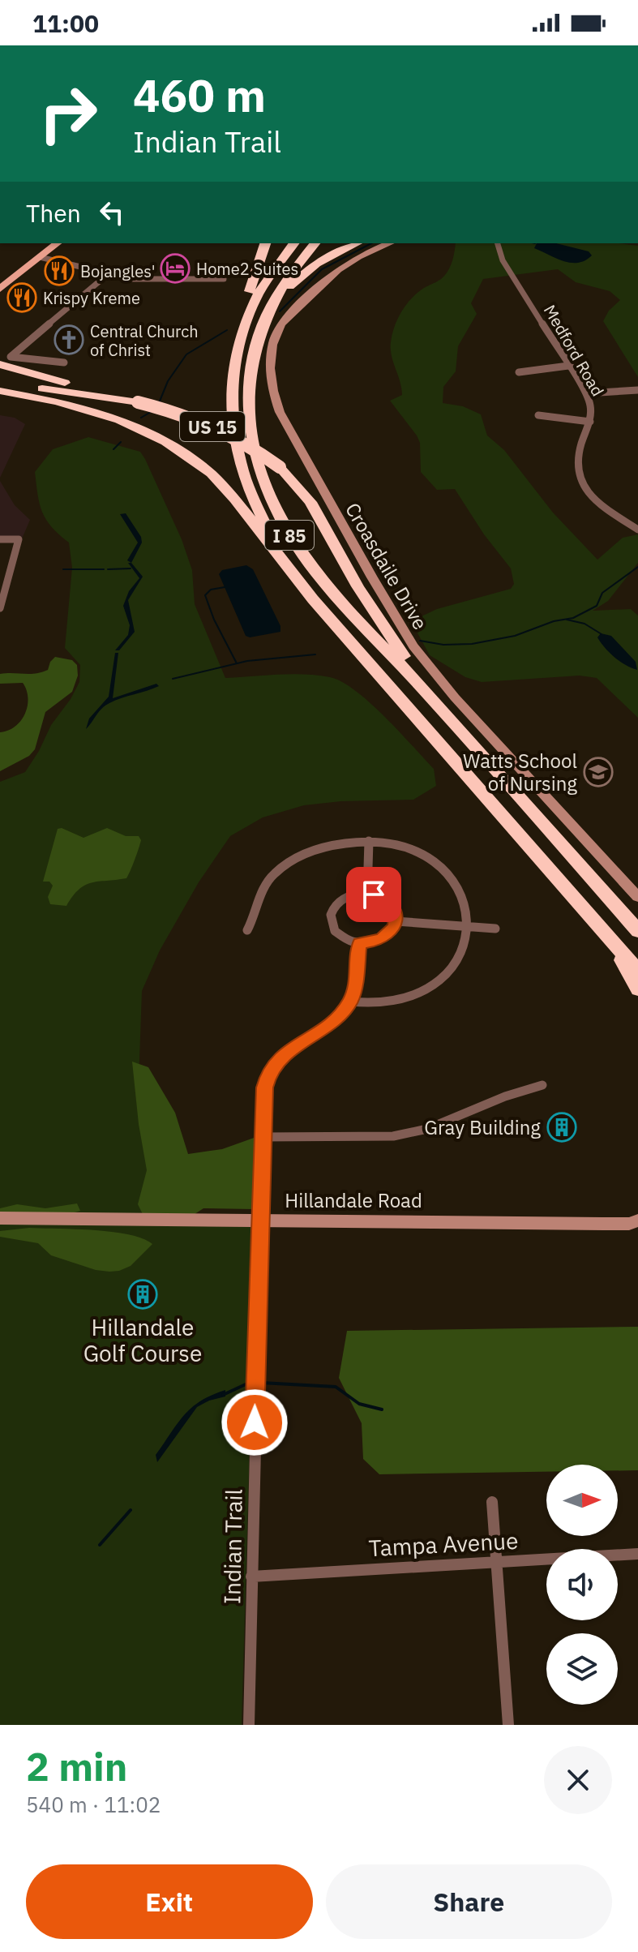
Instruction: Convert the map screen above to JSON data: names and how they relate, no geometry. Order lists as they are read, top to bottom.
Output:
{
  "streets": {
    "highway": ["US 15", "I 85"],
    "street": [
      "Medford Road",
      "Croasdaile Drive",
      "Hillandale Road",
      "Tampa Avenue",
      "Indian Trail"
    ]
  },
  "crossings": [
    ["US 15", "I 85"],
    ["Hillandale Road", "Indian Trail"],
    ["Tampa Avenue", "Indian Trail"]
  ],
  "places": {
    "hotel": ["Home2 Suites"],
    "restaurant": ["Bojangles'", "Krispy Kreme"],
    "church": ["Central Church of Christ"],
    "school or university": ["Watts School of Nursing"],
    "building": ["Gray Building", "Hillandale Golf Course"]
  },
  "north": "right",
  "page": {
    "status": "11:00",
    "turn": ["460 m", "Indian Trail"],
    "then": "Then",
    "heading": ["2 min", "540 m · 11:02"],
    "buttons": ["Exit", "Share"]
  }
}
